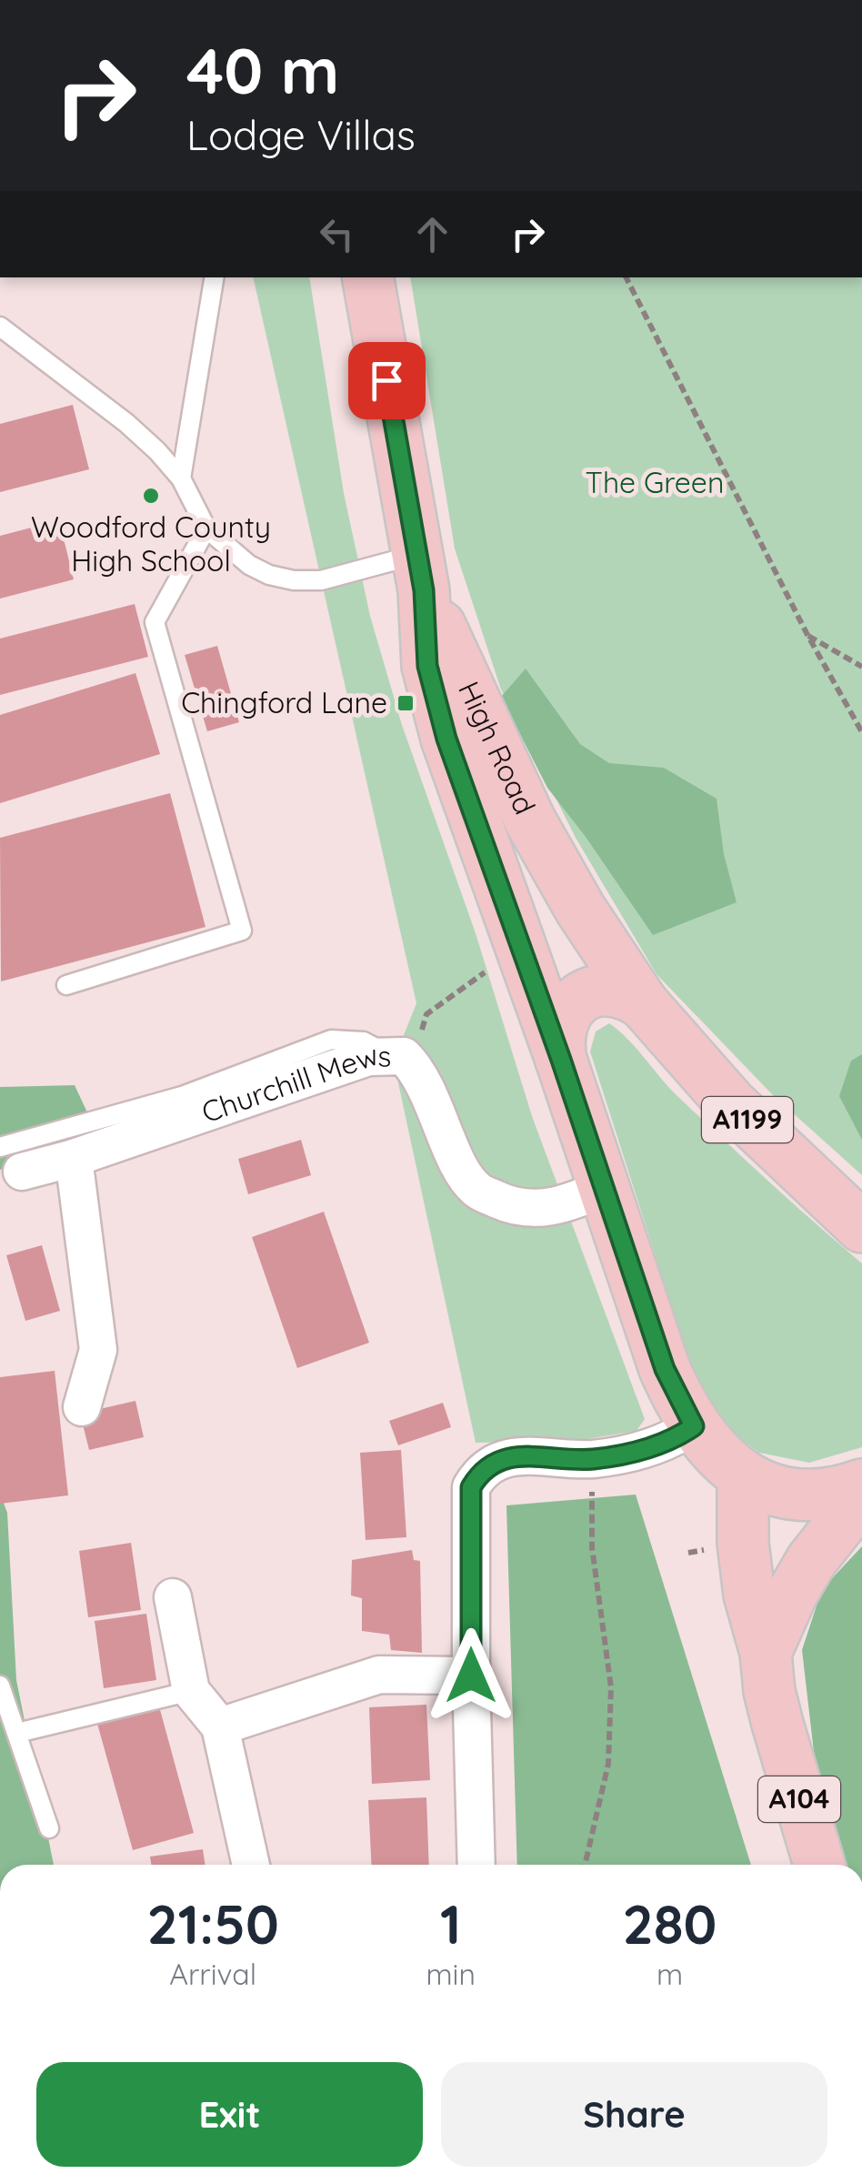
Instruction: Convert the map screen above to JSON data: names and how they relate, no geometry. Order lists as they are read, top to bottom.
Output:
{
  "streets": {
    "main road": ["High Road", "A1199", "A104"],
    "street": ["Churchill Mews"]
  },
  "crossings": [
    ["High Road", "Churchill Mews"],
    ["High Road", "A104"]
  ],
  "parks": ["The Green"],
  "places": {
    "other": ["Woodford County High School"],
    "transit": ["Chingford Lane"]
  },
  "page": {
    "turn": ["40 m", "Lodge Villas"],
    "eta": [
      "21:50",
      "Arrival",
      "1",
      "min",
      "280",
      "m"
    ],
    "buttons": ["Exit", "Share"]
  }
}
